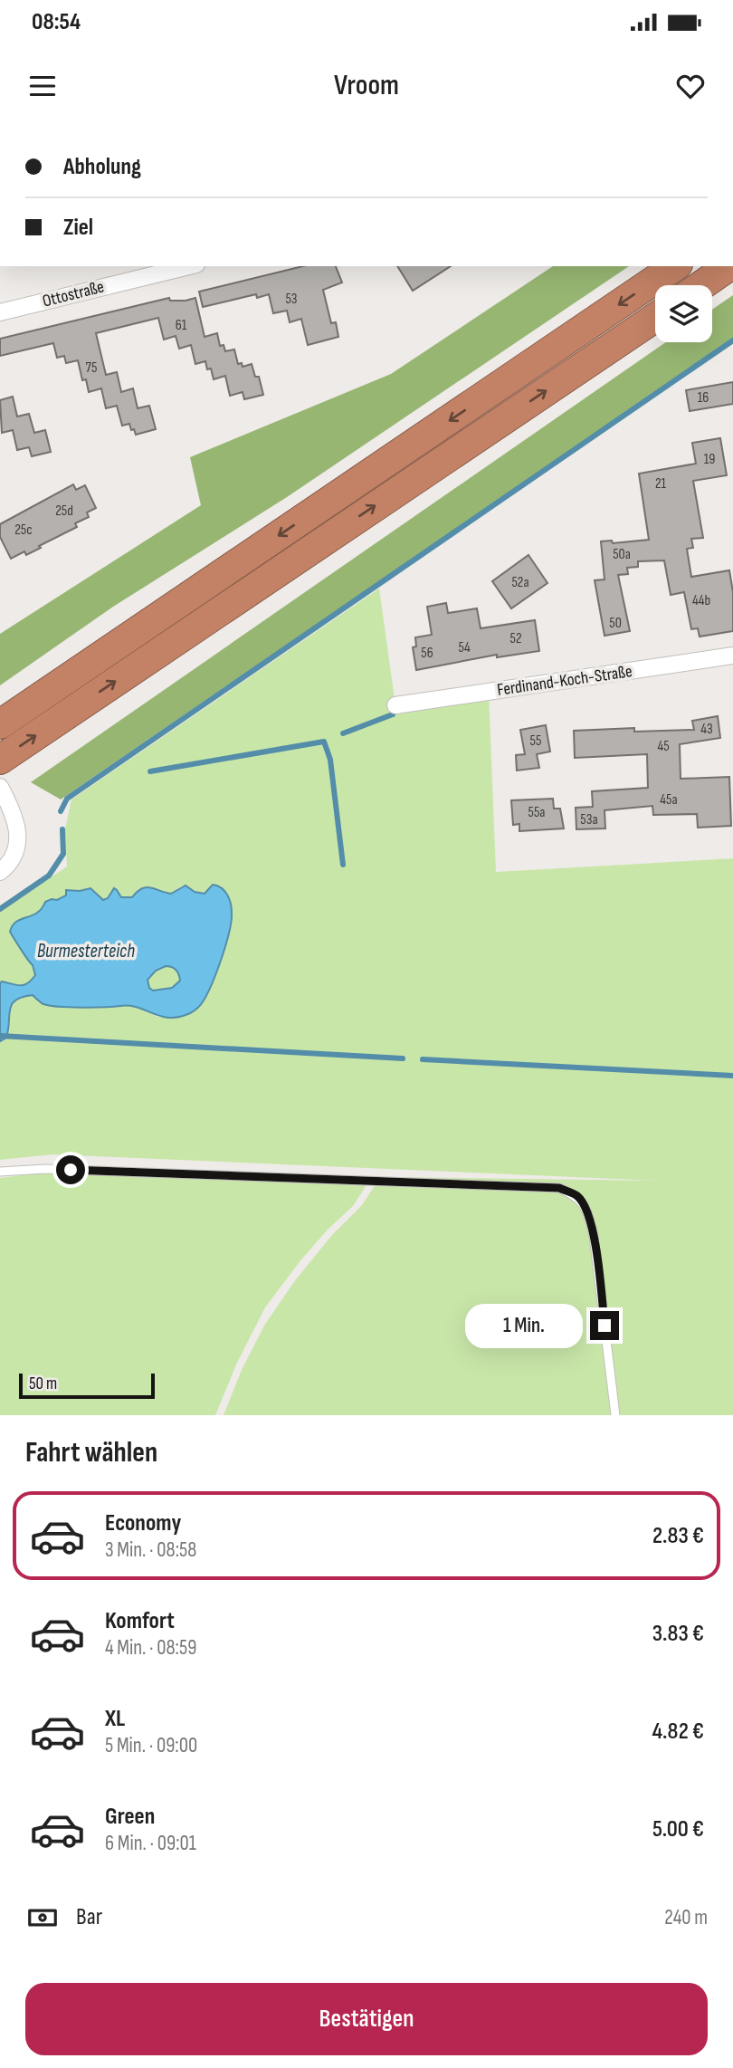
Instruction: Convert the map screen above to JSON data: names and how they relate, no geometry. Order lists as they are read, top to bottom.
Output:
{
  "streets": {
    "street": ["Ottostraße", "Ferdinand-Koch-Straße"]
  },
  "water": ["Burmesterteich"],
  "house_numbers": [
    "53",
    "61",
    "75",
    "16",
    "19",
    "21",
    "25d",
    "25c",
    "50a",
    "52a",
    "44b",
    "50",
    "52",
    "54",
    "56",
    "43",
    "55",
    "45",
    "45a",
    "55a",
    "53a"
  ],
  "scale_bar": "50 m",
  "page": {
    "status": "08:54",
    "header": "Vroom",
    "banner": ["Abholung", "Ziel"],
    "bubble": "1 Min.",
    "scale": "50 m",
    "heading": "Fahrt wählen",
    "list": [
      {
        "name": "Economy",
        "note": "3 Min. · 08:58",
        "value": "2.83 €"
      },
      {
        "name": "Komfort",
        "note": "4 Min. · 08:59",
        "value": "3.83 €"
      },
      {
        "name": "XL",
        "note": "5 Min. · 09:00",
        "value": "4.82 €"
      },
      {
        "name": "Green",
        "note": "6 Min. · 09:01",
        "value": "5.00 €"
      }
    ],
    "pay": ["Bar", "240 m"],
    "buttons": "Bestätigen"
  }
}
